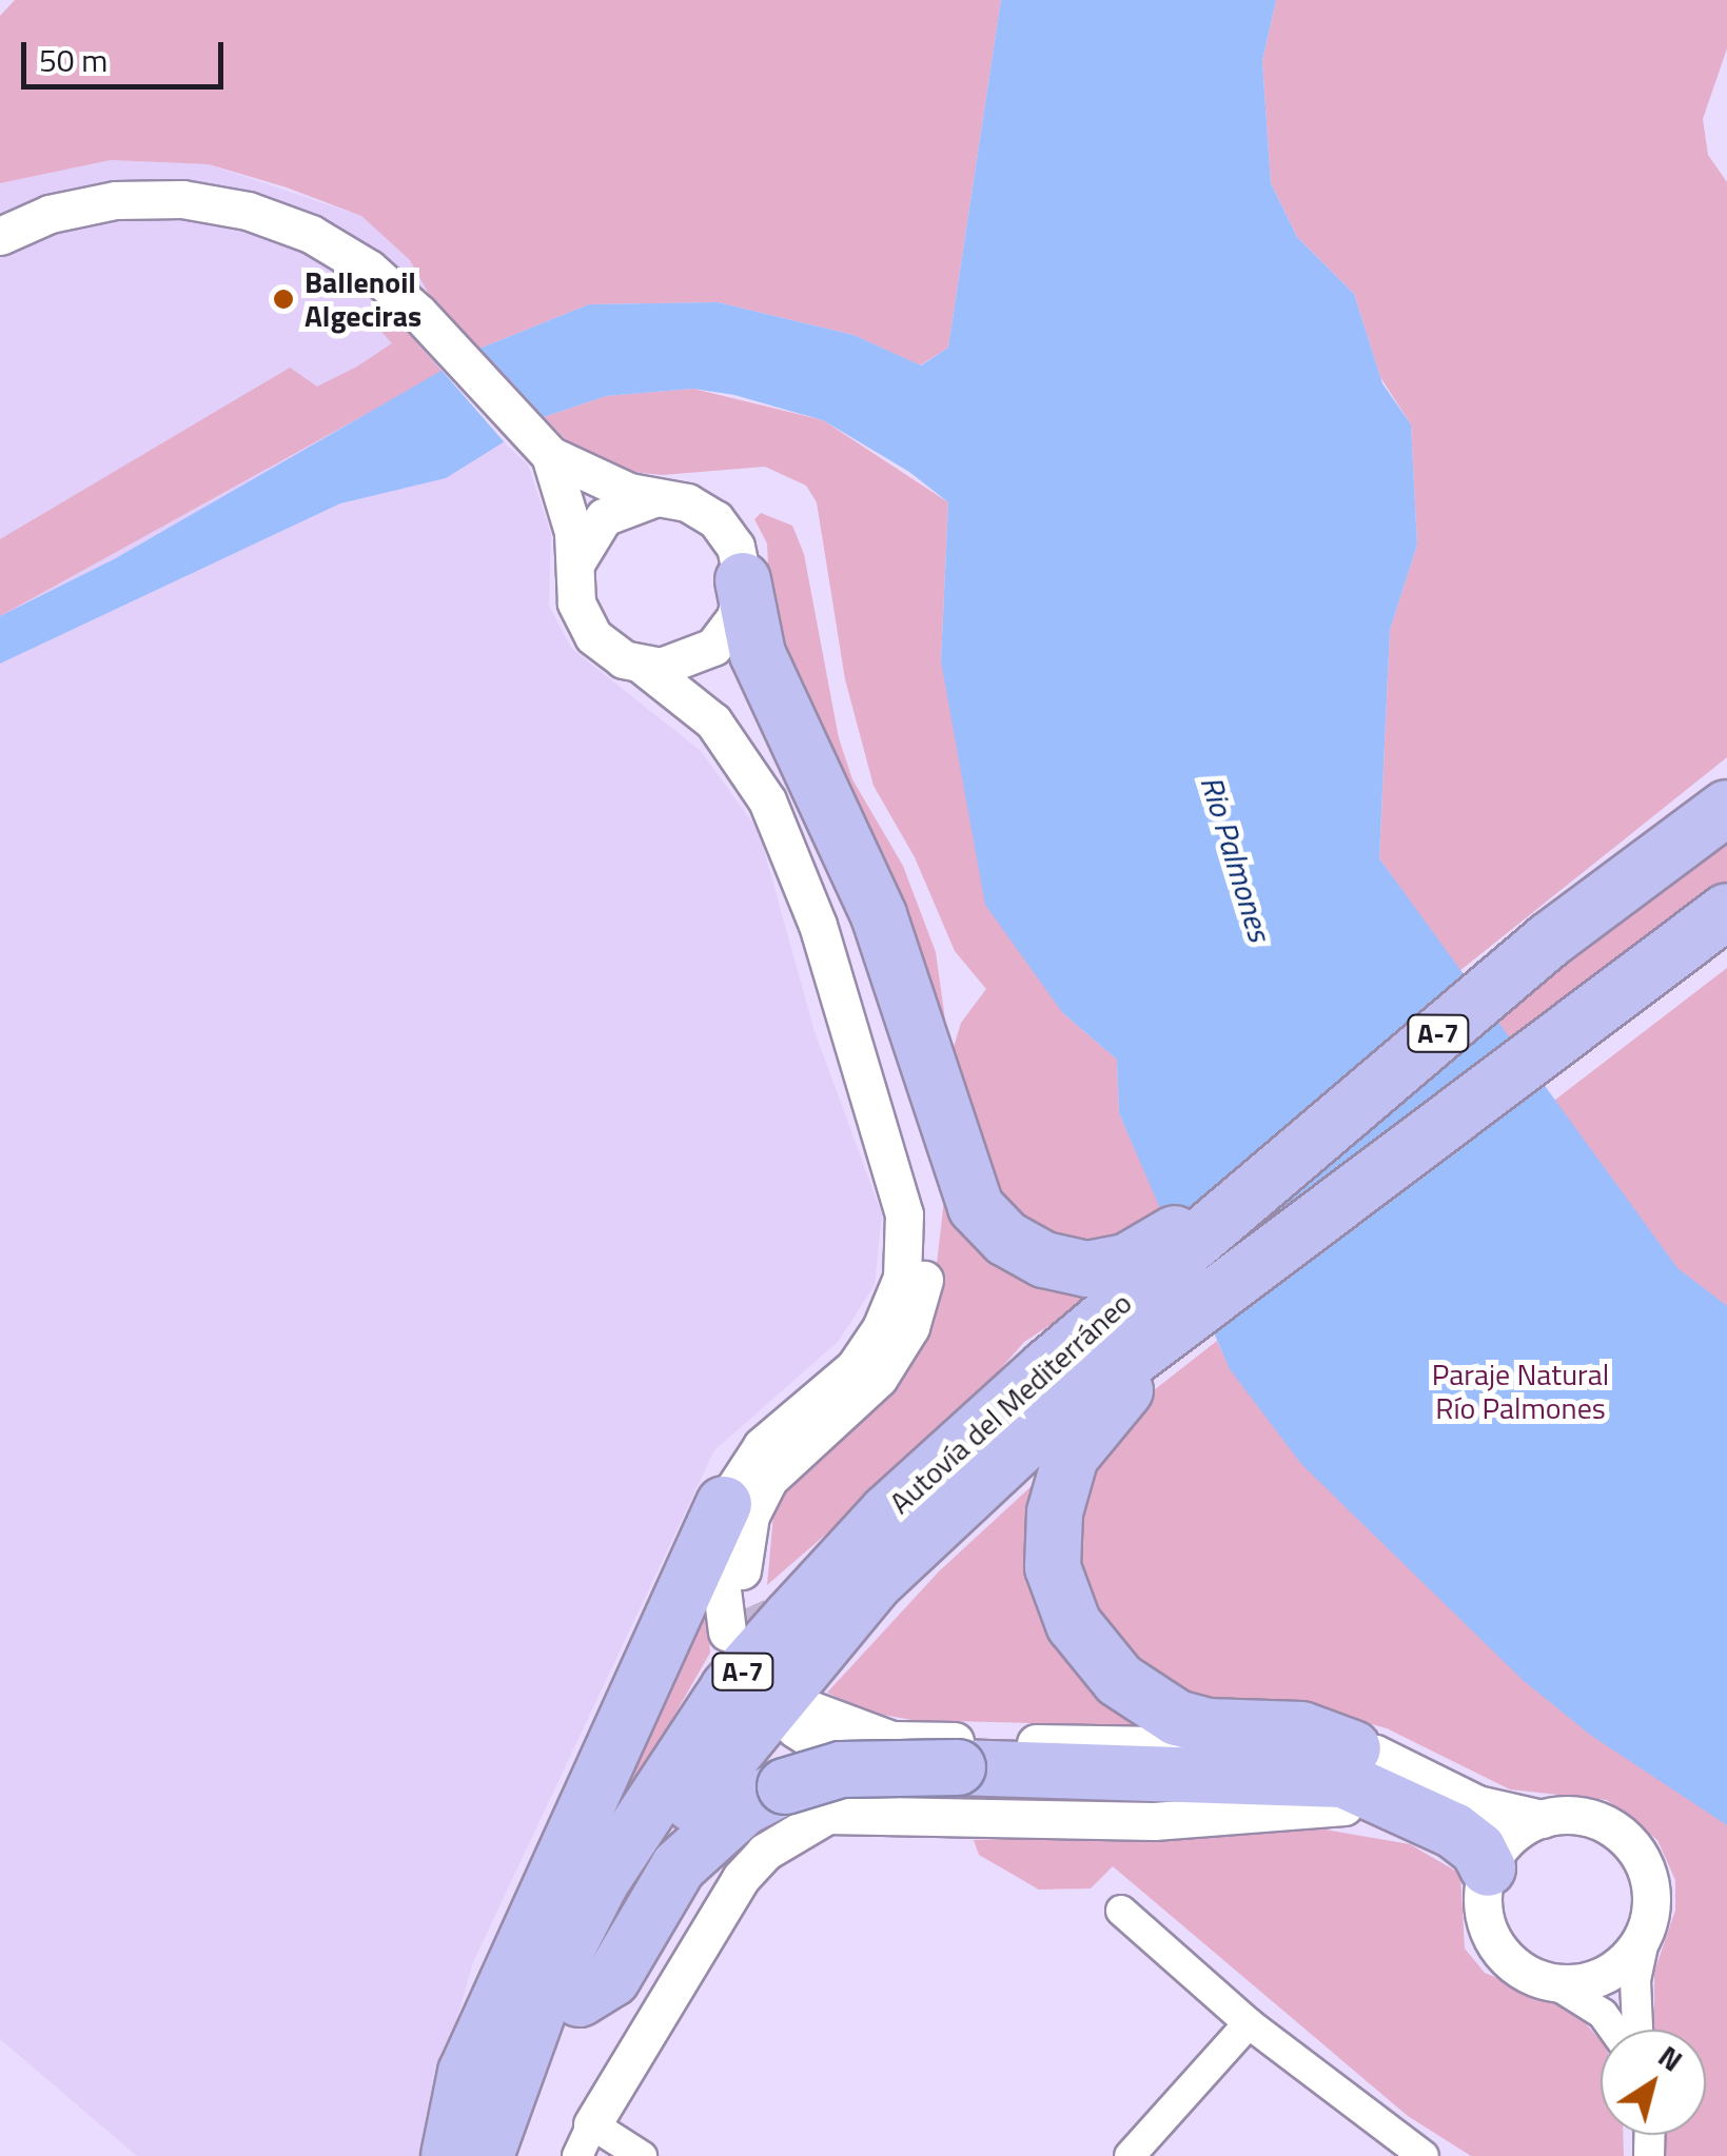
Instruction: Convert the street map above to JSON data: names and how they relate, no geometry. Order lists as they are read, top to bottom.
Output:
{
  "streets": {
    "highway": ["A-7", "Autovía del Mediterráneo"]
  },
  "crossings": [
    ["A-7", "Autovía del Mediterráneo"]
  ],
  "water": ["Rio Palmones"],
  "parks": ["Paraje Natural Río Palmones"],
  "places": ["Ballenoil Algeciras"],
  "scale_bar": "50 m",
  "north": "top right"
}
